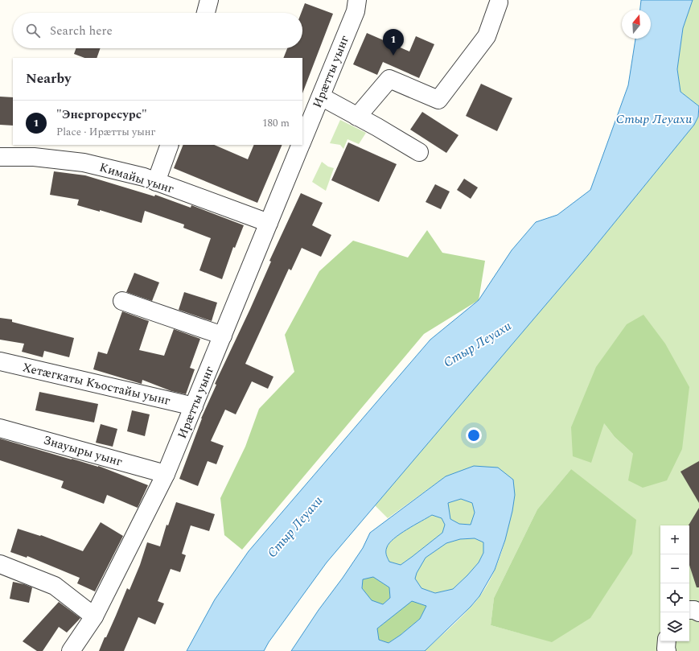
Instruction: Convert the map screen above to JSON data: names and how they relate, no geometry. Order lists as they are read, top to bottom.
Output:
{
  "streets": {
    "street": [
      "Ирæтты уынг",
      "Кимайы уынг",
      "Хетæгкаты Къостайы уынг",
      "Знауыры уынг"
    ]
  },
  "crossings": [
    ["Ирæтты уынг", "Кимайы уынг"],
    ["Ирæтты уынг", "Хетæгкаты Къостайы уынг"],
    ["Ирæтты уынг", "Знауыры уынг"]
  ],
  "water": ["Стыр Леуахи"],
  "north": "top",
  "page": {
    "search": "Search here",
    "pins": "1",
    "heading": "Nearby",
    "list": [
      {
        "mark": "1",
        "name": "\"Энергоресурс\"",
        "note": "Place · Ирæтты уынг",
        "value": "180 m"
      }
    ],
    "map_buttons": ["+", "−"]
  }
}
